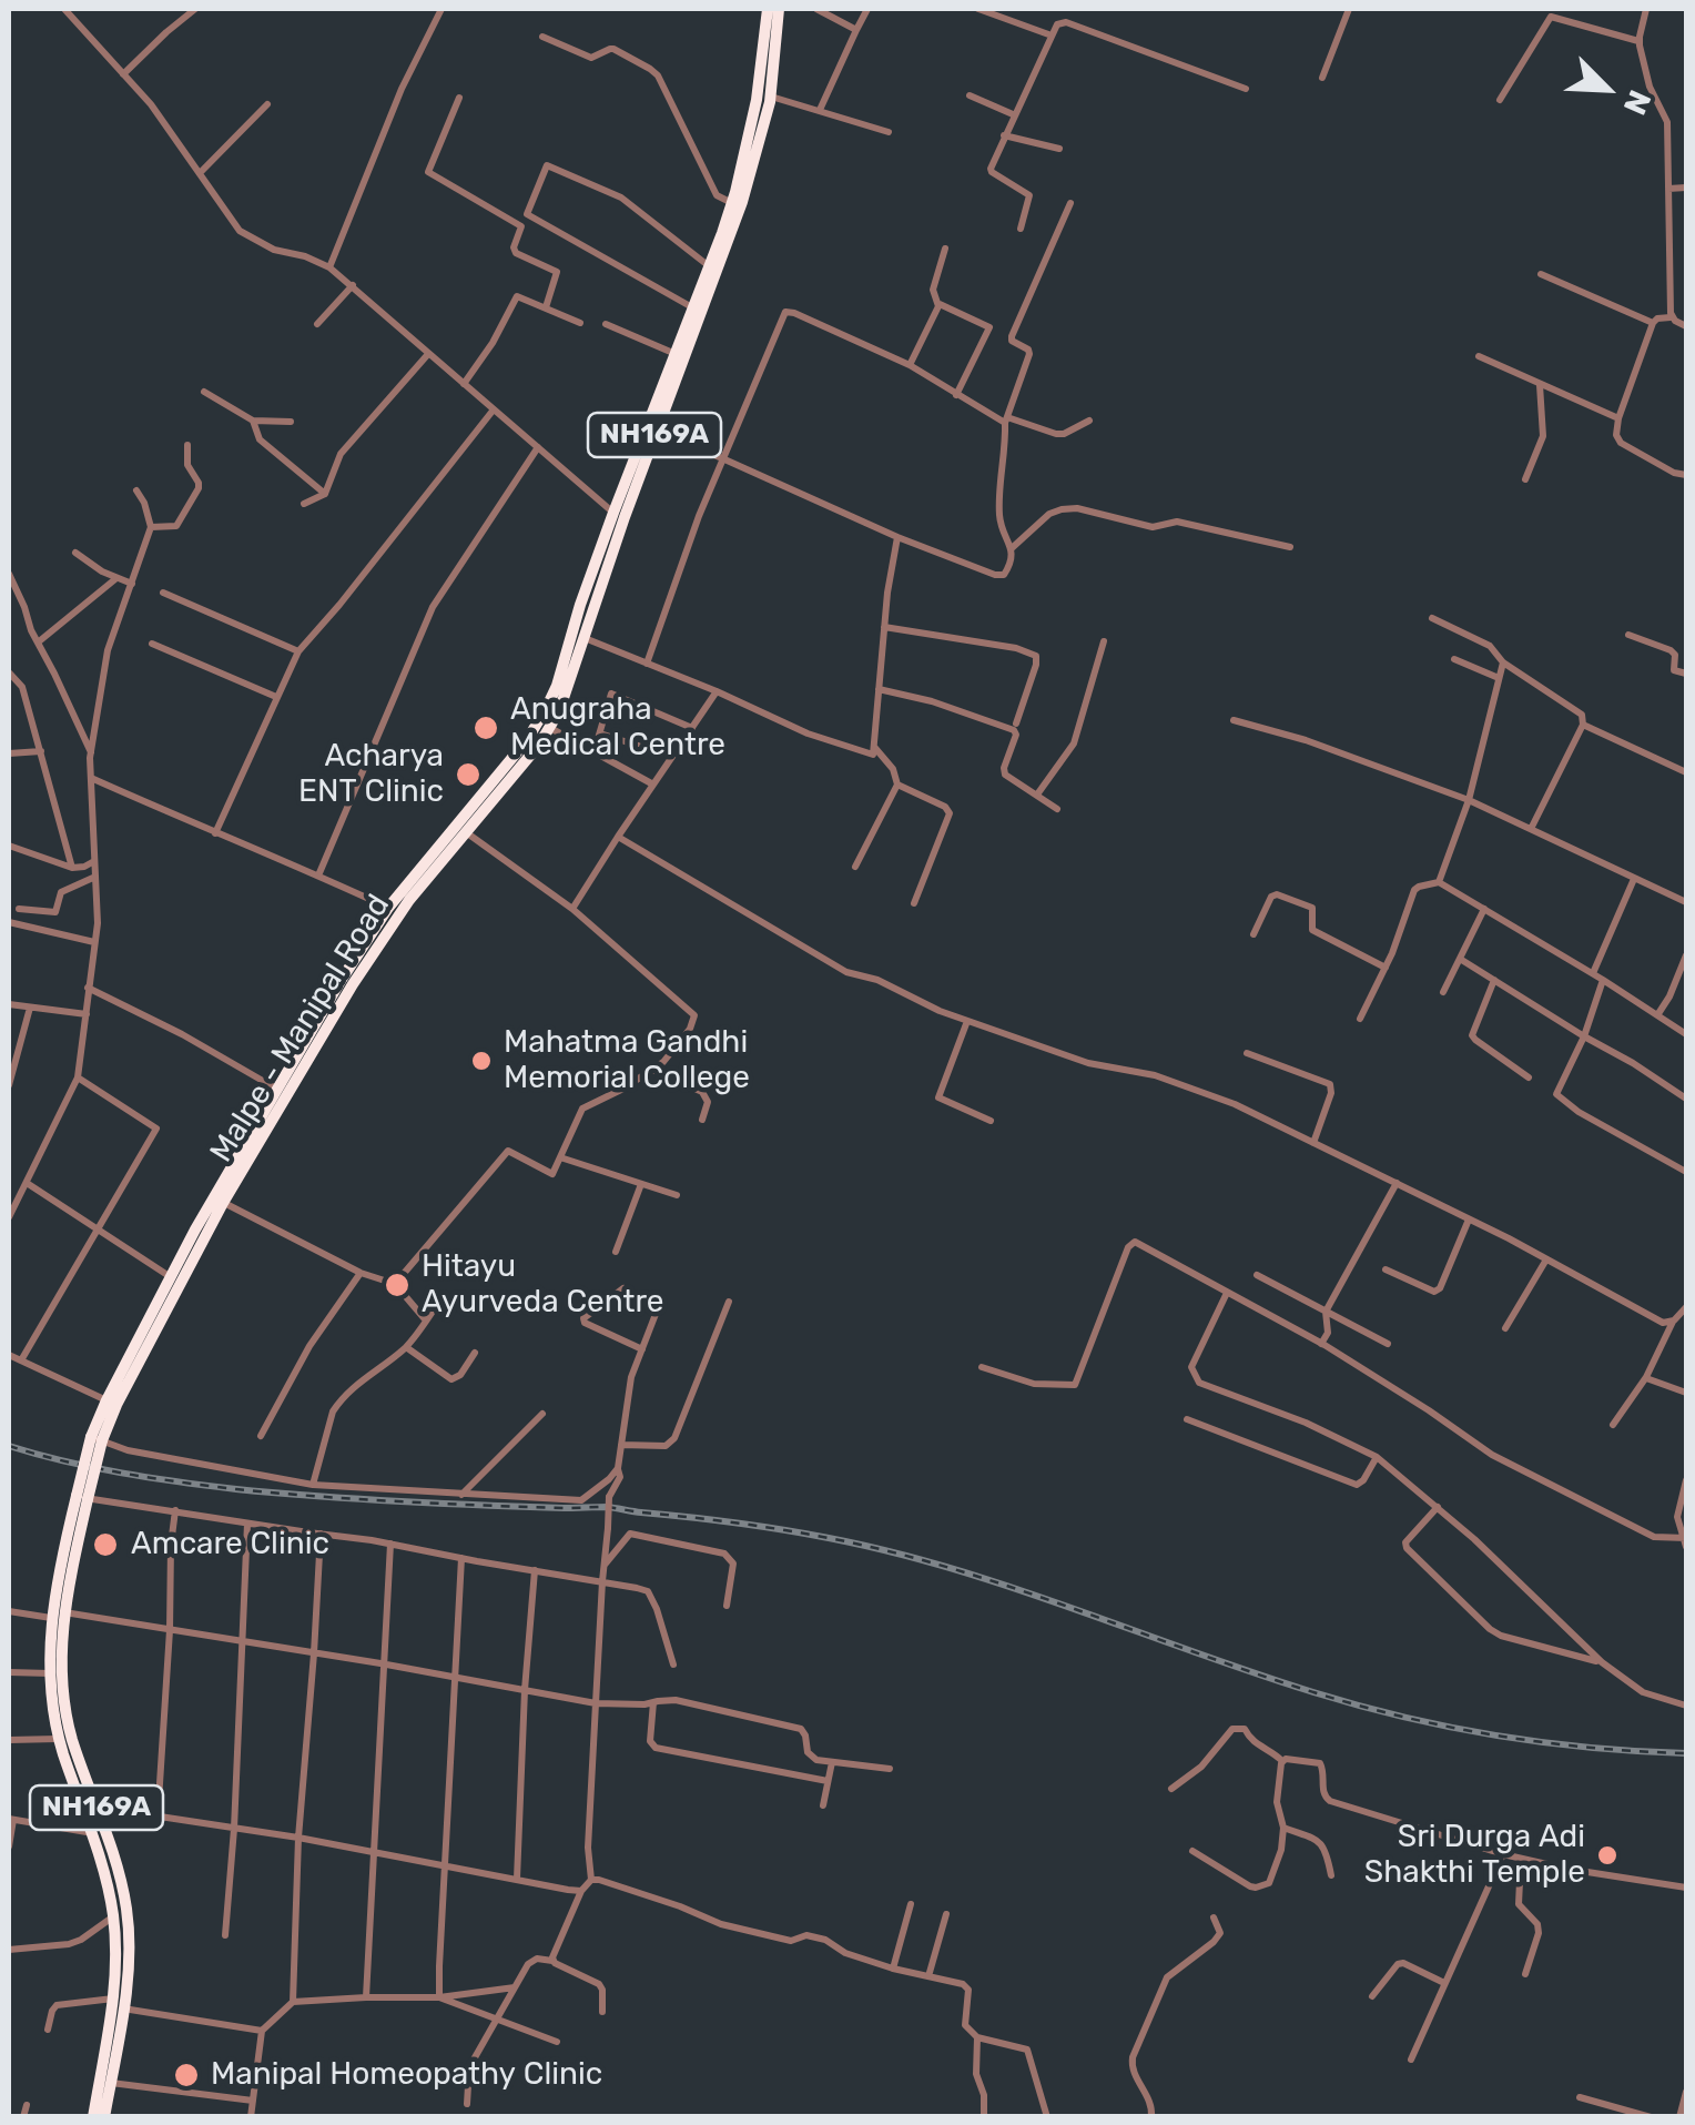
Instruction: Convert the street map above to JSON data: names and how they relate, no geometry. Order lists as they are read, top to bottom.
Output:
{
  "streets": {
    "highway": ["NH169A", "Malpe - Manipal Road"]
  },
  "crossings": [
    ["NH169A", "Malpe - Manipal Road"]
  ],
  "places": [
    "Anugraha Medical Centre",
    "Acharya ENT Clinic",
    "Mahatma Gandhi Memorial College",
    "Hitayu Ayurveda Centre",
    "Amcare Clinic",
    "Sri Durga Adi Shakthi Temple",
    "Manipal Homeopathy Clinic"
  ],
  "north": "bottom right"
}
